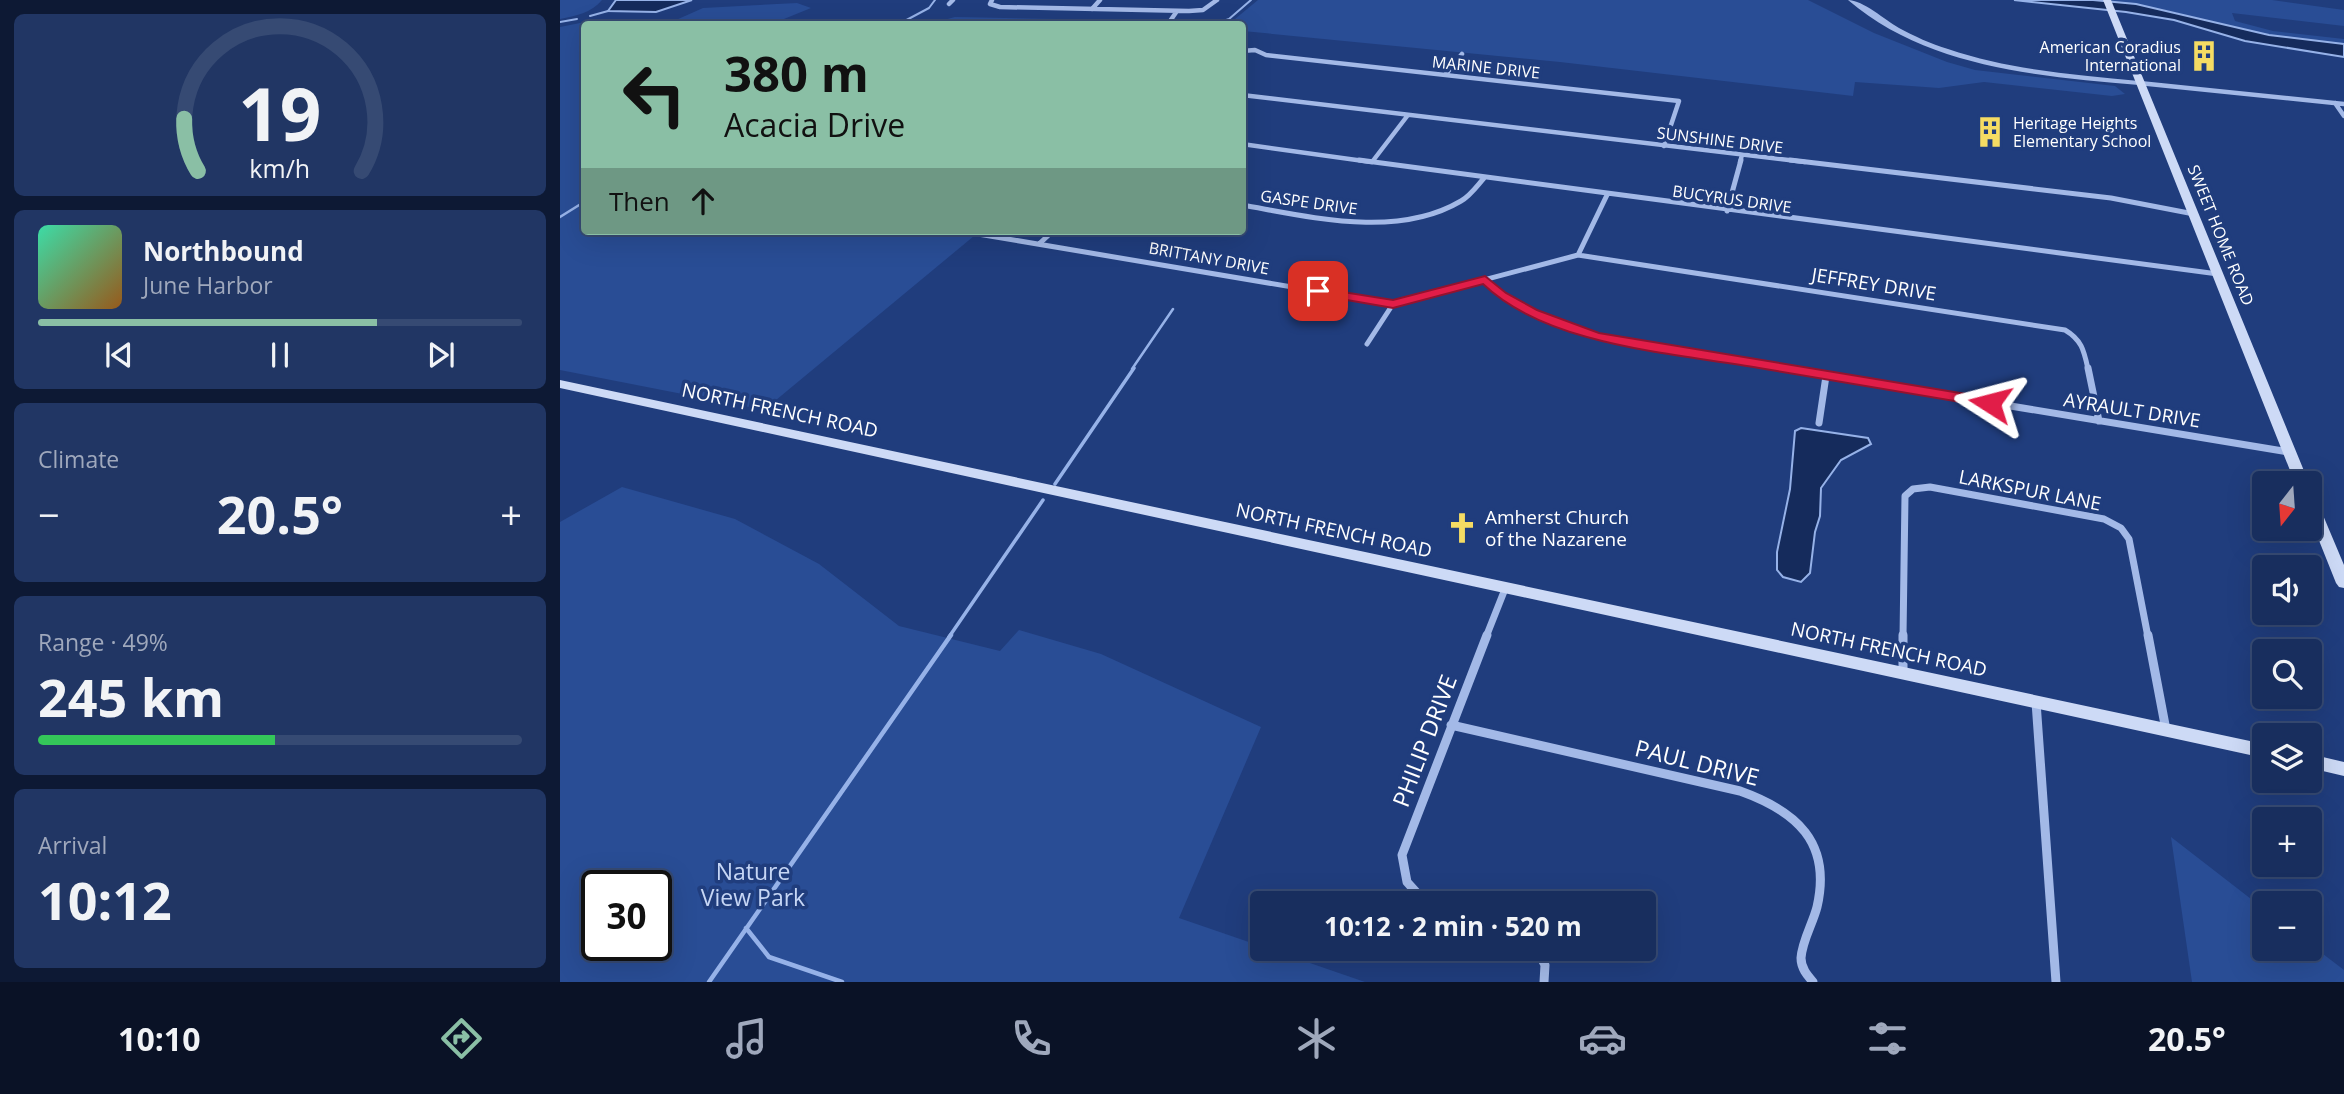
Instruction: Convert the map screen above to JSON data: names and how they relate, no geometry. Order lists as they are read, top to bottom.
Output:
{
  "streets": {
    "main road": ["SWEET HOME ROAD", "NORTH FRENCH ROAD"],
    "street": [
      "MARINE DRIVE",
      "SUNSHINE DRIVE",
      "BUCYRUS DRIVE",
      "GASPE DRIVE",
      "BRITTANY DRIVE",
      "JEFFREY DRIVE",
      "AYRAULT DRIVE",
      "LARKSPUR LANE",
      "PHILIP DRIVE",
      "PAUL DRIVE"
    ]
  },
  "crossings": [
    ["SUNSHINE DRIVE", "SWEET HOME ROAD"],
    ["BUCYRUS DRIVE", "GASPE DRIVE"],
    ["BUCYRUS DRIVE", "SWEET HOME ROAD"],
    ["SWEET HOME ROAD", "AYRAULT DRIVE"],
    ["JEFFREY DRIVE", "AYRAULT DRIVE"],
    ["NORTH FRENCH ROAD", "LARKSPUR LANE"],
    ["NORTH FRENCH ROAD", "PHILIP DRIVE"],
    ["PHILIP DRIVE", "PAUL DRIVE"]
  ],
  "parks": ["Nature View Park"],
  "places": {
    "building": ["American Coradius International", "Heritage Heights Elementary School"],
    "church": ["Amherst Church of the Nazarene"]
  },
  "north": "bottom",
  "page": {
    "turn": ["380 m", "Acacia Drive"],
    "then": "Then",
    "song": ["Northbound", "June Harbor"],
    "tile": [
      "Climate",
      ["Range · 49%", "245 km"],
      ["Arrival", "10:12"]
    ],
    "map_buttons": ["+", "−"],
    "heat": ["−", "20.5°", "+"],
    "limit": "30",
    "trip": "10:12 · 2 min · 520 m",
    "tabs": ["10:10", "20.5°"],
    "gauge": ["19", "km/h"]
  }
}
